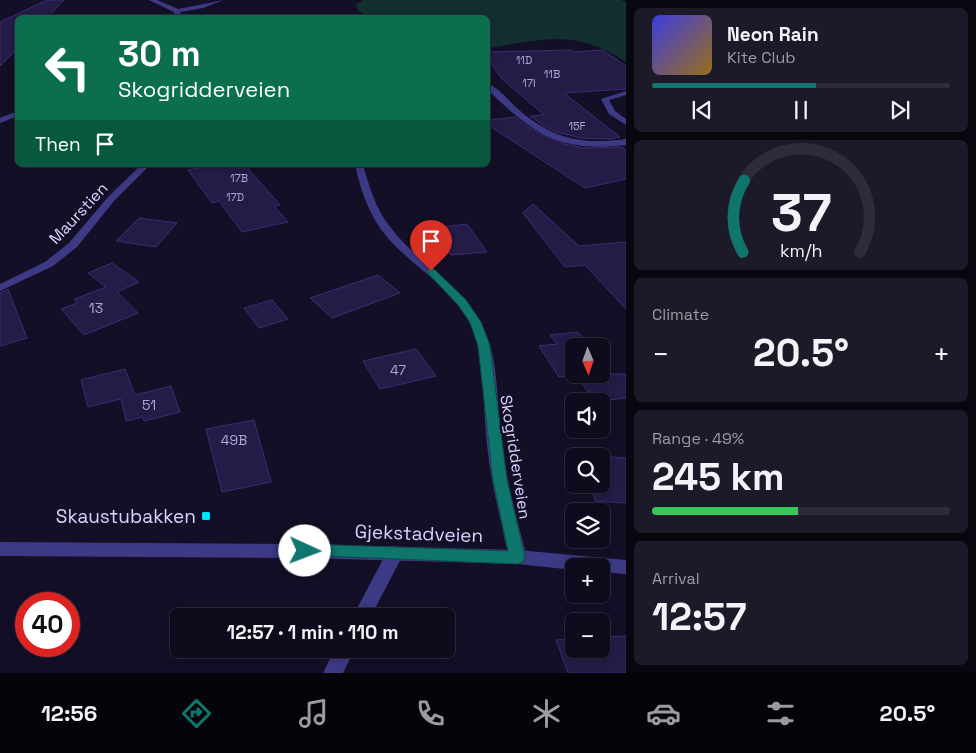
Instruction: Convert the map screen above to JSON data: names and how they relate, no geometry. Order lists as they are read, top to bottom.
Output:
{
  "streets": {
    "street": ["Maurstien", "Skogridderveien", "Gjekstadveien"]
  },
  "crossings": [
    ["Skogridderveien", "Gjekstadveien"]
  ],
  "places": {
    "transit": ["Skaustubakken"]
  },
  "house_numbers": [
    "11D",
    "11B",
    "17I",
    "15F",
    "17B",
    "17D",
    "13",
    "47",
    "51",
    "49B"
  ],
  "north": "bottom",
  "page": {
    "turn": ["30 m", "Skogridderveien"],
    "song": ["Neon Rain", "Kite Club"],
    "then": "Then",
    "tile": [
      "Climate",
      ["Range · 49%", "245 km"],
      ["Arrival", "12:57"]
    ],
    "heat": ["−", "20.5°", "+"],
    "map_buttons": ["+", "−"],
    "limit": "40",
    "trip": "12:57 · 1 min · 110 m",
    "tabs": ["12:56", "20.5°"],
    "gauge": ["37", "km/h"]
  }
}
